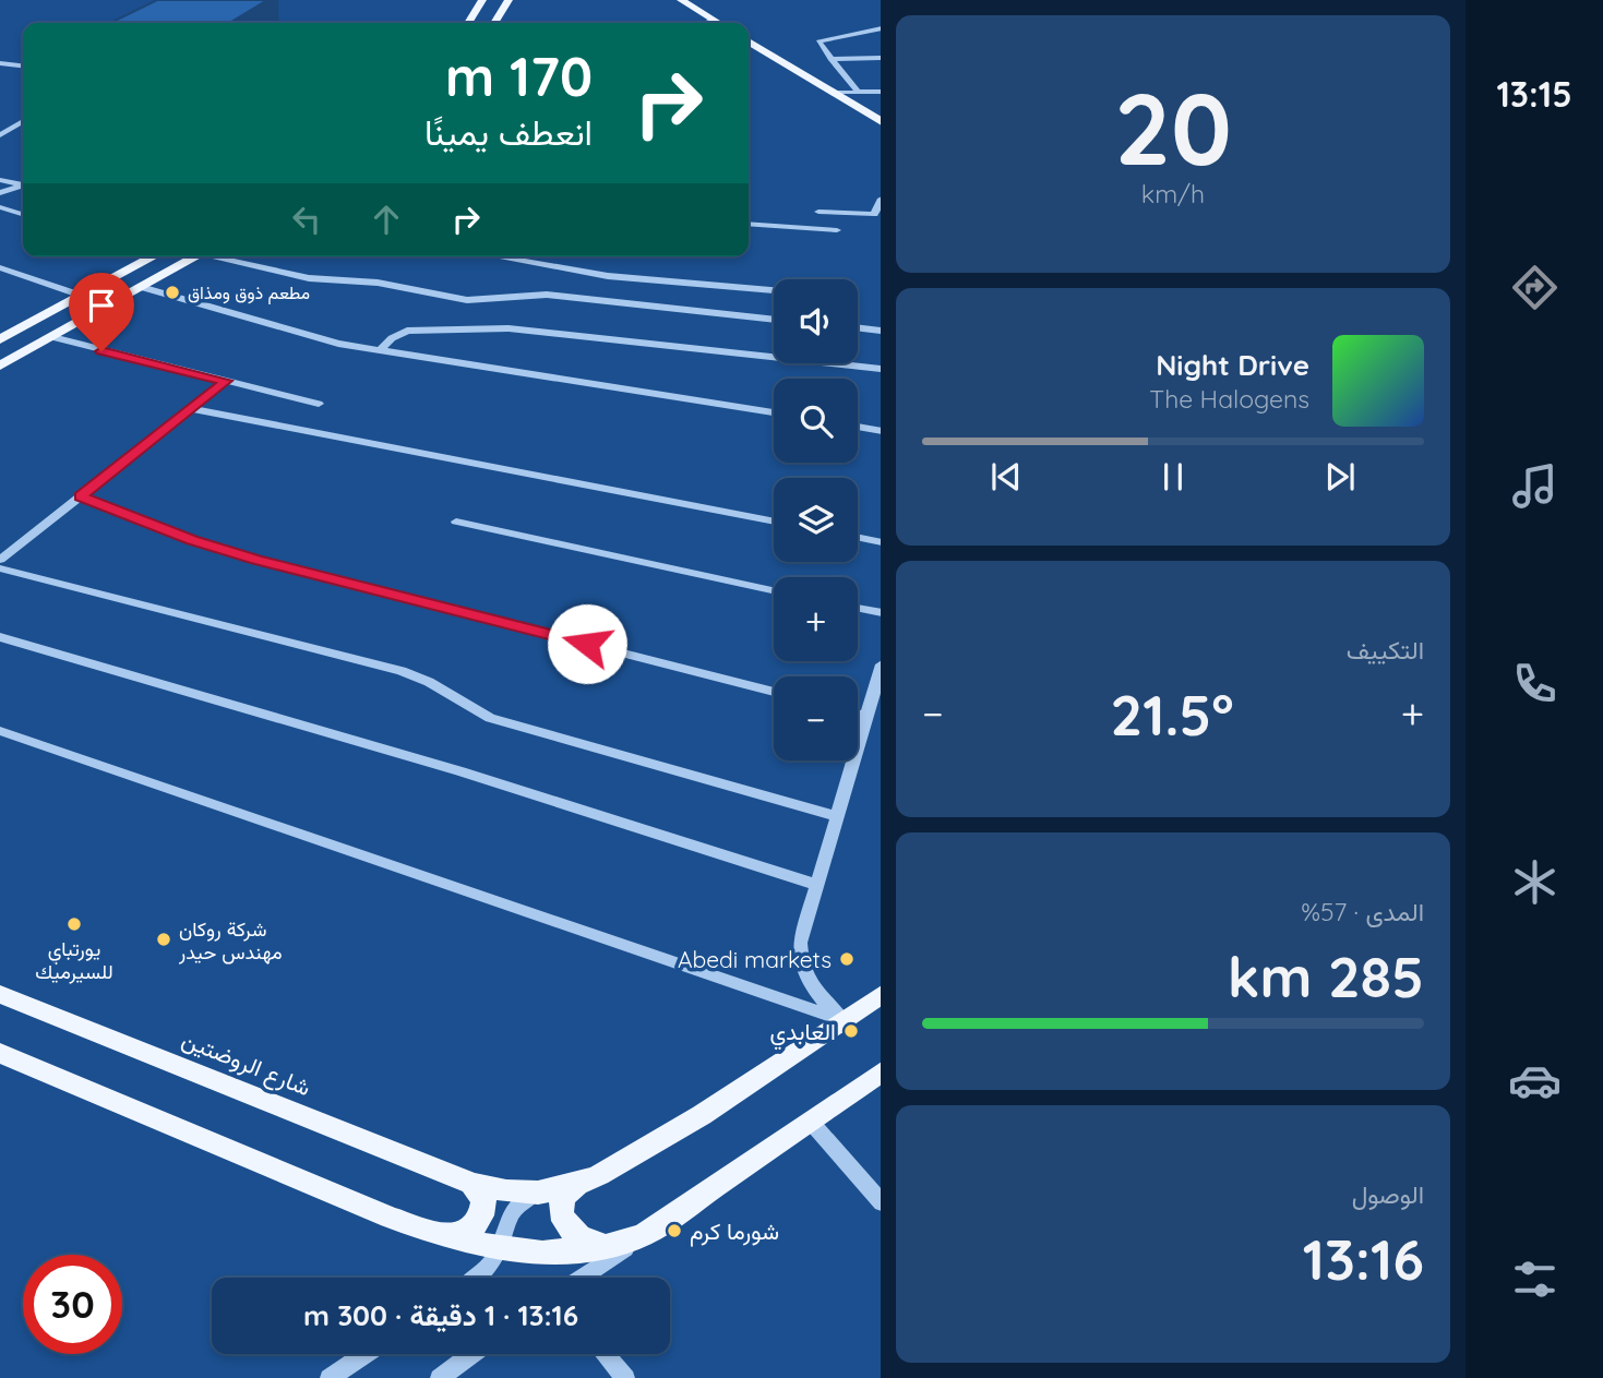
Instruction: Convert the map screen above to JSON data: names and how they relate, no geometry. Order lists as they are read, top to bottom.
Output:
{
  "streets": {
    "main road": ["شارع الروضتين"]
  },
  "places": [
    "مطعم ذوق ومذاق",
    "يورتباي للسيرميك",
    "شركة روكان مهندس حيدر",
    "Abedi markets",
    "العابدي",
    "شورما كرم"
  ],
  "page": {
    "tabs": "13:15",
    "tile": [
      ["20", "km/h"],
      "التكييف",
      ["المدى · 57%", "285 km"],
      ["الوصول", "13:16"]
    ],
    "turn": ["170 m", "انعطف يمينًا"],
    "map_buttons": ["+", "−"],
    "song": ["Night Drive", "The Halogens"],
    "heat": ["−", "21.5°", "+"],
    "limit": "30",
    "trip": "13:16 · 1 دقيقة · 300 m"
  }
}
